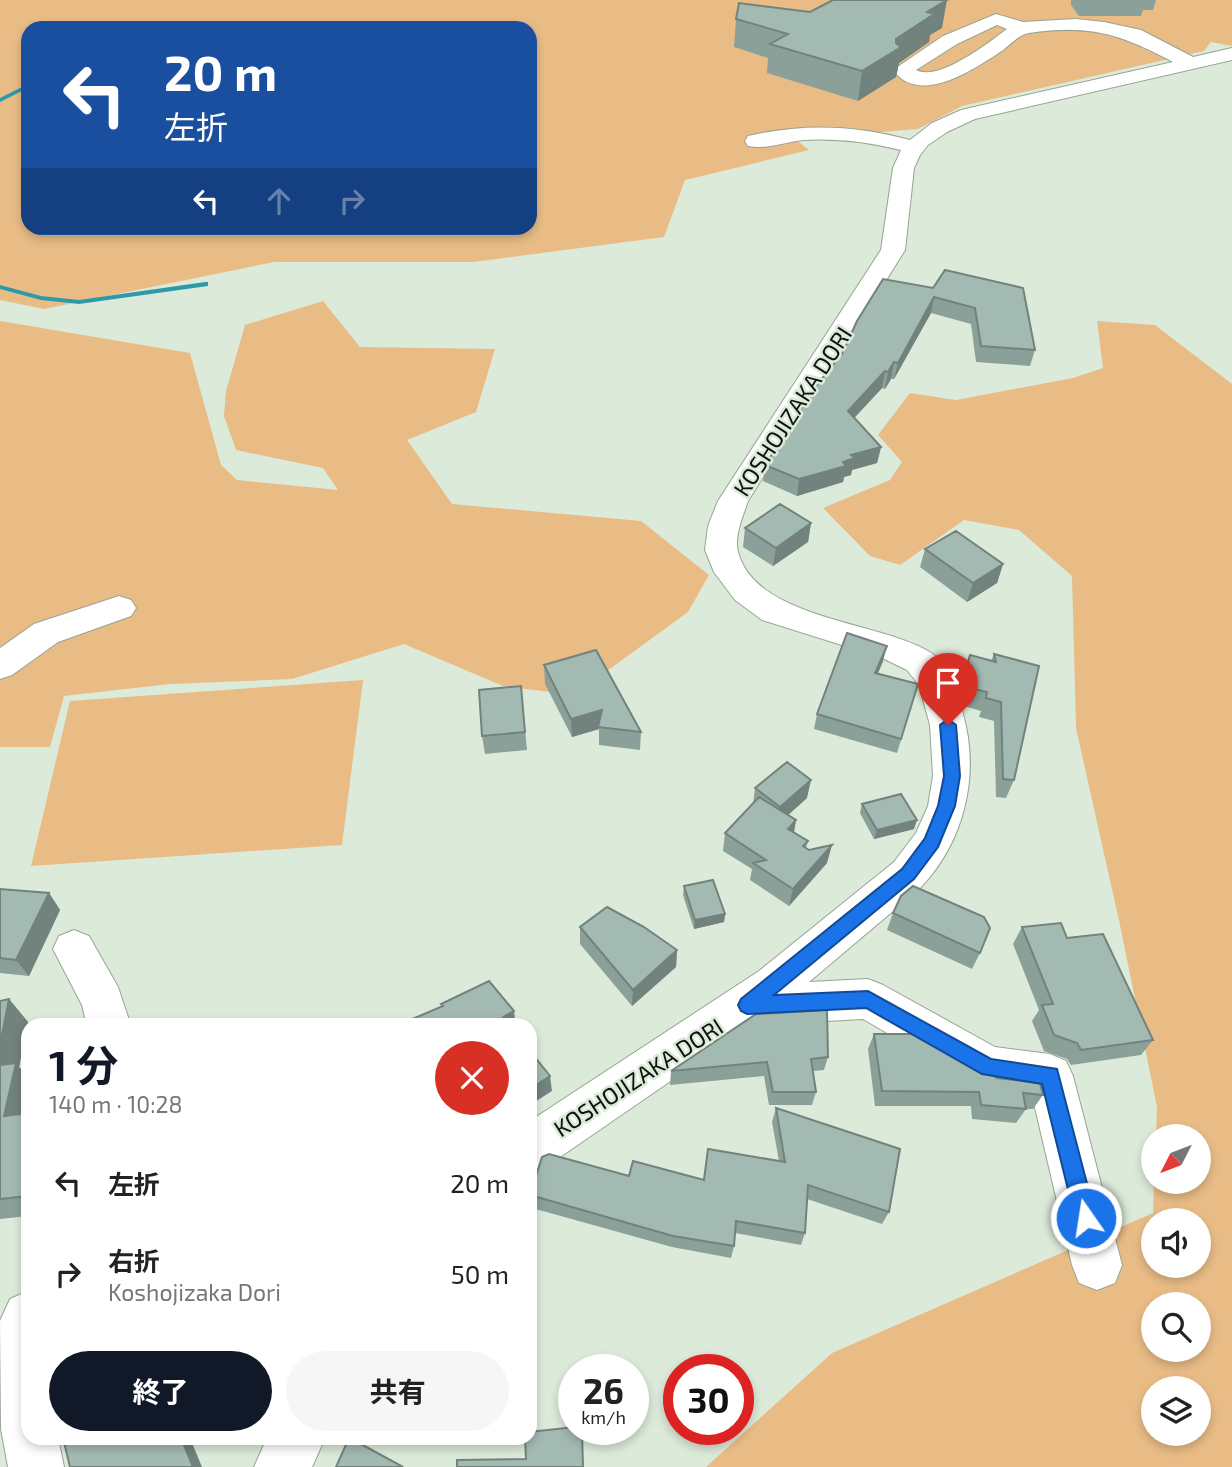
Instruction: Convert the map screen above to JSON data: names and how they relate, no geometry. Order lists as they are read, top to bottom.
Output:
{
  "streets": {
    "street": ["KOSHOJIZAKA DORI"]
  },
  "north": "bottom left",
  "page": {
    "turn": ["20 m", "左折"],
    "heading": ["1 分", "140 m · 10:28"],
    "list": [
      {
        "name": "左折",
        "value": "20 m"
      },
      {
        "name": "右折",
        "note": "Koshojizaka Dori",
        "value": "50 m"
      }
    ],
    "buttons": ["終了", "共有"],
    "speed": "26 km/h",
    "limit": "30"
  }
}
